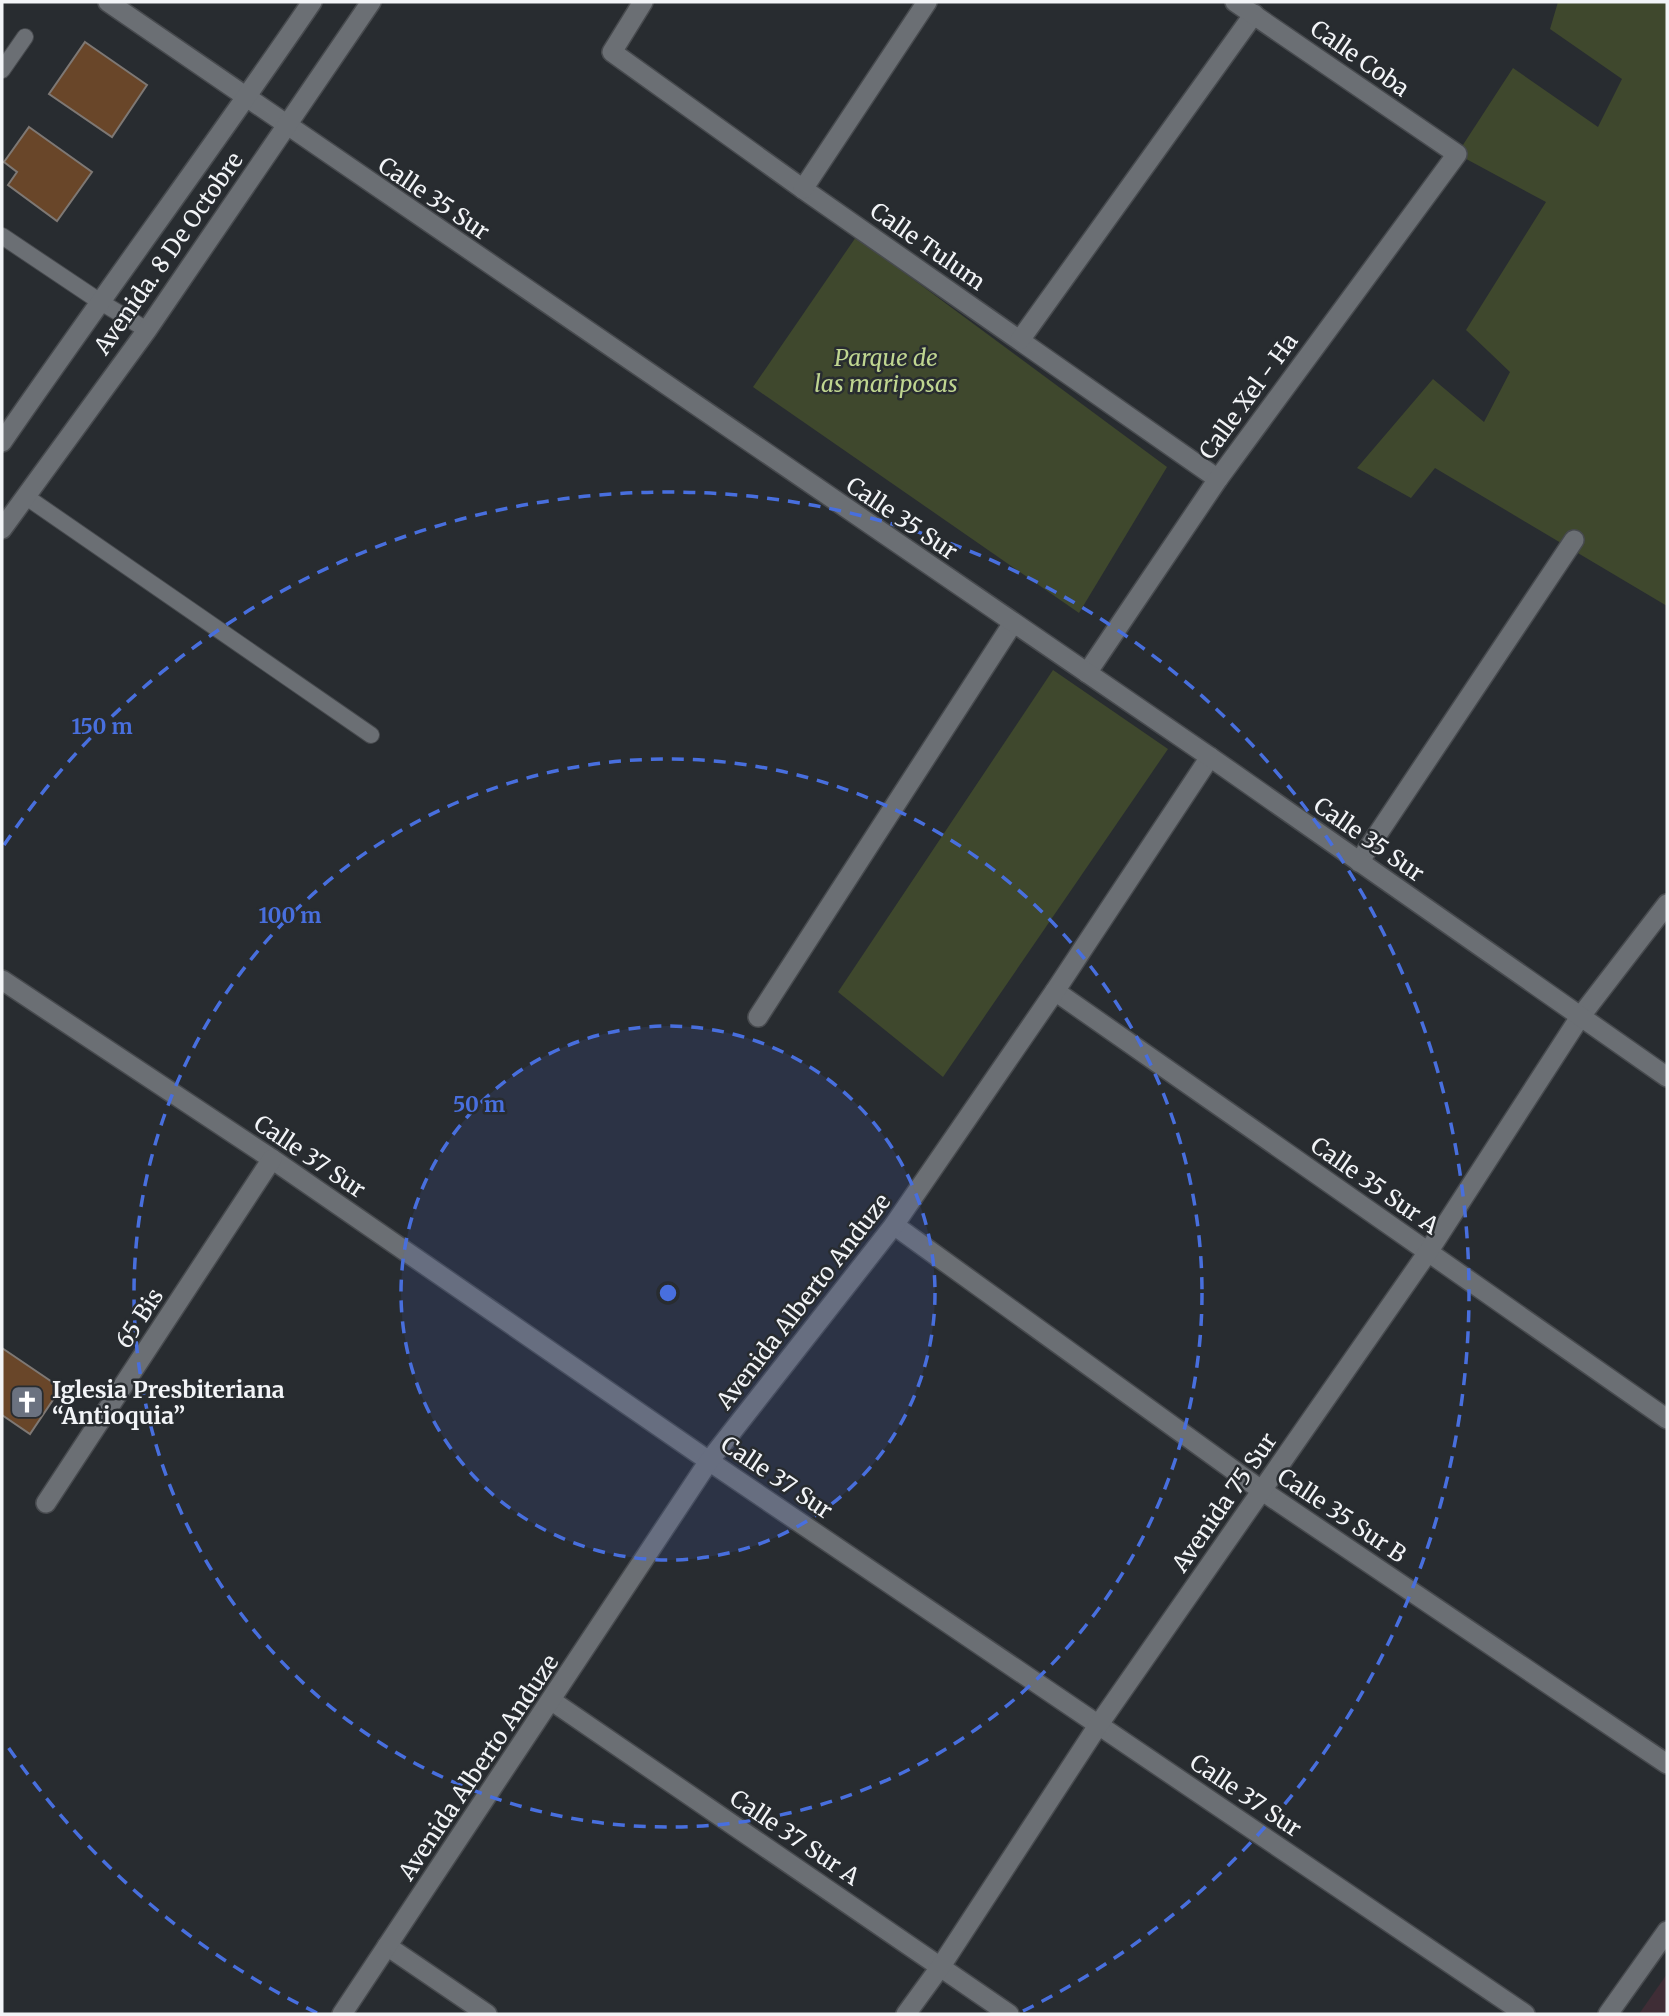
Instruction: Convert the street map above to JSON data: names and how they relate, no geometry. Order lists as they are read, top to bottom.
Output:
{
  "streets": {
    "street": [
      "Calle Coba",
      "Calle 35 Sur",
      "Calle Tulum",
      "Avenida. 8 De Octobre",
      "Calle Xel - Ha",
      "Calle 37 Sur",
      "Calle 35 Sur A",
      "Avenida Alberto Anduze",
      "65 Bis",
      "Avenida 75 Sur",
      "Calle 35 Sur B",
      "Calle 37 Sur A"
    ]
  },
  "crossings": [
    ["Calle Coba", "Calle Xel - Ha"],
    ["Calle 35 Sur", "Avenida. 8 De Octobre"],
    ["Calle 35 Sur", "Calle Xel - Ha"],
    ["Calle 35 Sur", "Avenida Alberto Anduze"],
    ["Calle 35 Sur", "Avenida 75 Sur"],
    ["Calle Tulum", "Calle Xel - Ha"],
    ["Calle 37 Sur", "Avenida Alberto Anduze"],
    ["Calle 37 Sur", "65 Bis"],
    ["Calle 37 Sur", "Avenida 75 Sur"],
    ["Calle 35 Sur A", "Avenida Alberto Anduze"],
    ["Calle 35 Sur A", "Avenida 75 Sur"],
    ["Avenida Alberto Anduze", "Calle 35 Sur B"],
    ["Avenida Alberto Anduze", "Calle 37 Sur A"],
    ["Avenida 75 Sur", "Calle 35 Sur B"],
    ["Avenida 75 Sur", "Calle 37 Sur A"]
  ],
  "parks": ["Parque de las mariposas"],
  "places": {
    "church": ["Iglesia Presbiteriana “Antioquia”"]
  },
  "rings": ["150 m", "100 m", "50 m"]
}
